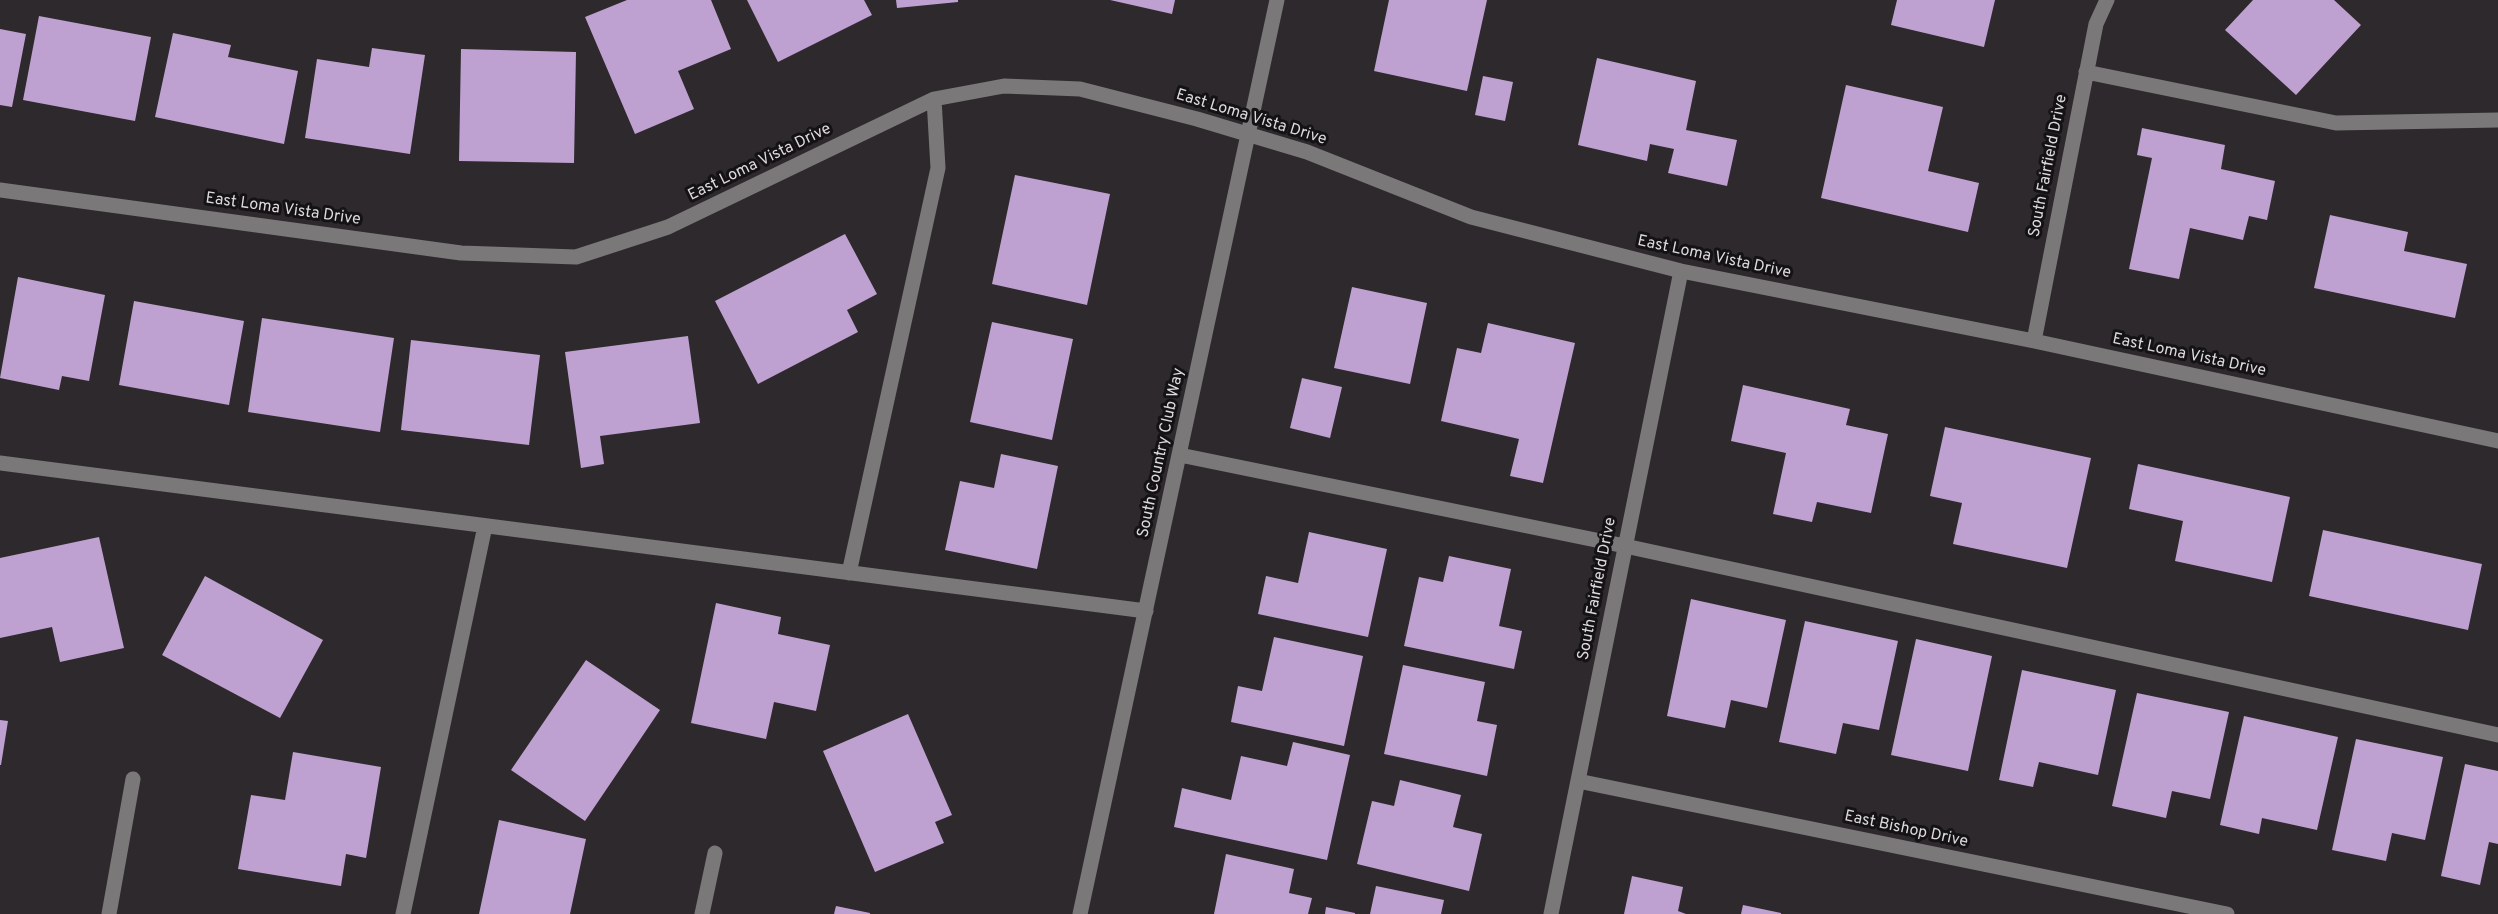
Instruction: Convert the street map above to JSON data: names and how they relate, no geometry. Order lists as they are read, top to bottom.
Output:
{
  "streets": {
    "street": [
      "East Loma Vista Drive",
      "South Fairfield Drive",
      "South Country Club Way",
      "East Bishop Drive"
    ]
  },
  "crossings": [
    ["East Loma Vista Drive", "South Fairfield Drive"],
    ["East Loma Vista Drive", "South Country Club Way"],
    ["South Fairfield Drive", "East Bishop Drive"]
  ]
}
